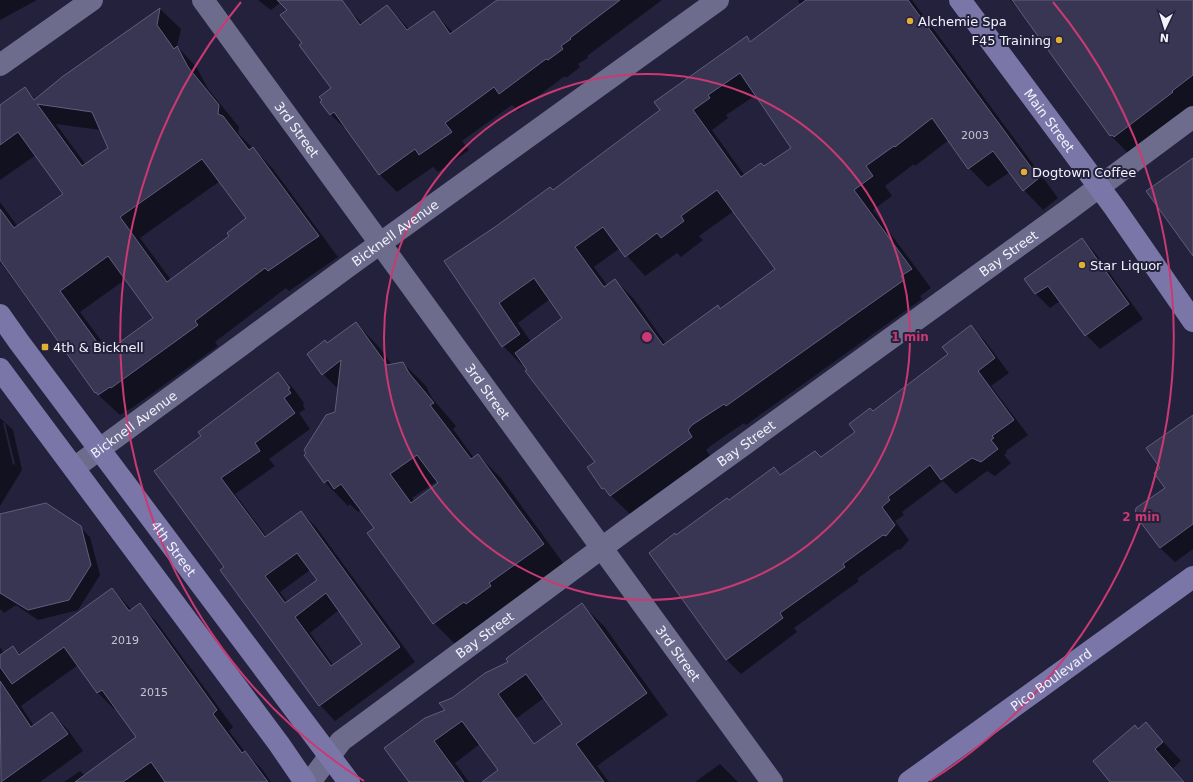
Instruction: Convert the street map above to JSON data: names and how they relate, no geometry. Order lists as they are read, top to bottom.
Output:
{
  "streets": {
    "street": [
      "Main Street",
      "3rd Street",
      "Bicknell Avenue",
      "Bay Street",
      "4th Street",
      "Pico Boulevard"
    ]
  },
  "crossings": [
    ["Main Street", "Bay Street"],
    ["3rd Street", "Bicknell Avenue"],
    ["3rd Street", "Bay Street"],
    ["Bicknell Avenue", "4th Street"],
    ["Bay Street", "4th Street"]
  ],
  "places": {
    "other": [
      "Alchemie Spa",
      "F45 Training",
      "Dogtown Coffee",
      "Star Liquor"
    ],
    "transit": ["4th & Bicknell"]
  },
  "house_numbers": ["2003", "2019", "2015"],
  "north": "bottom",
  "rings": ["1 min", "2 min"]
}
